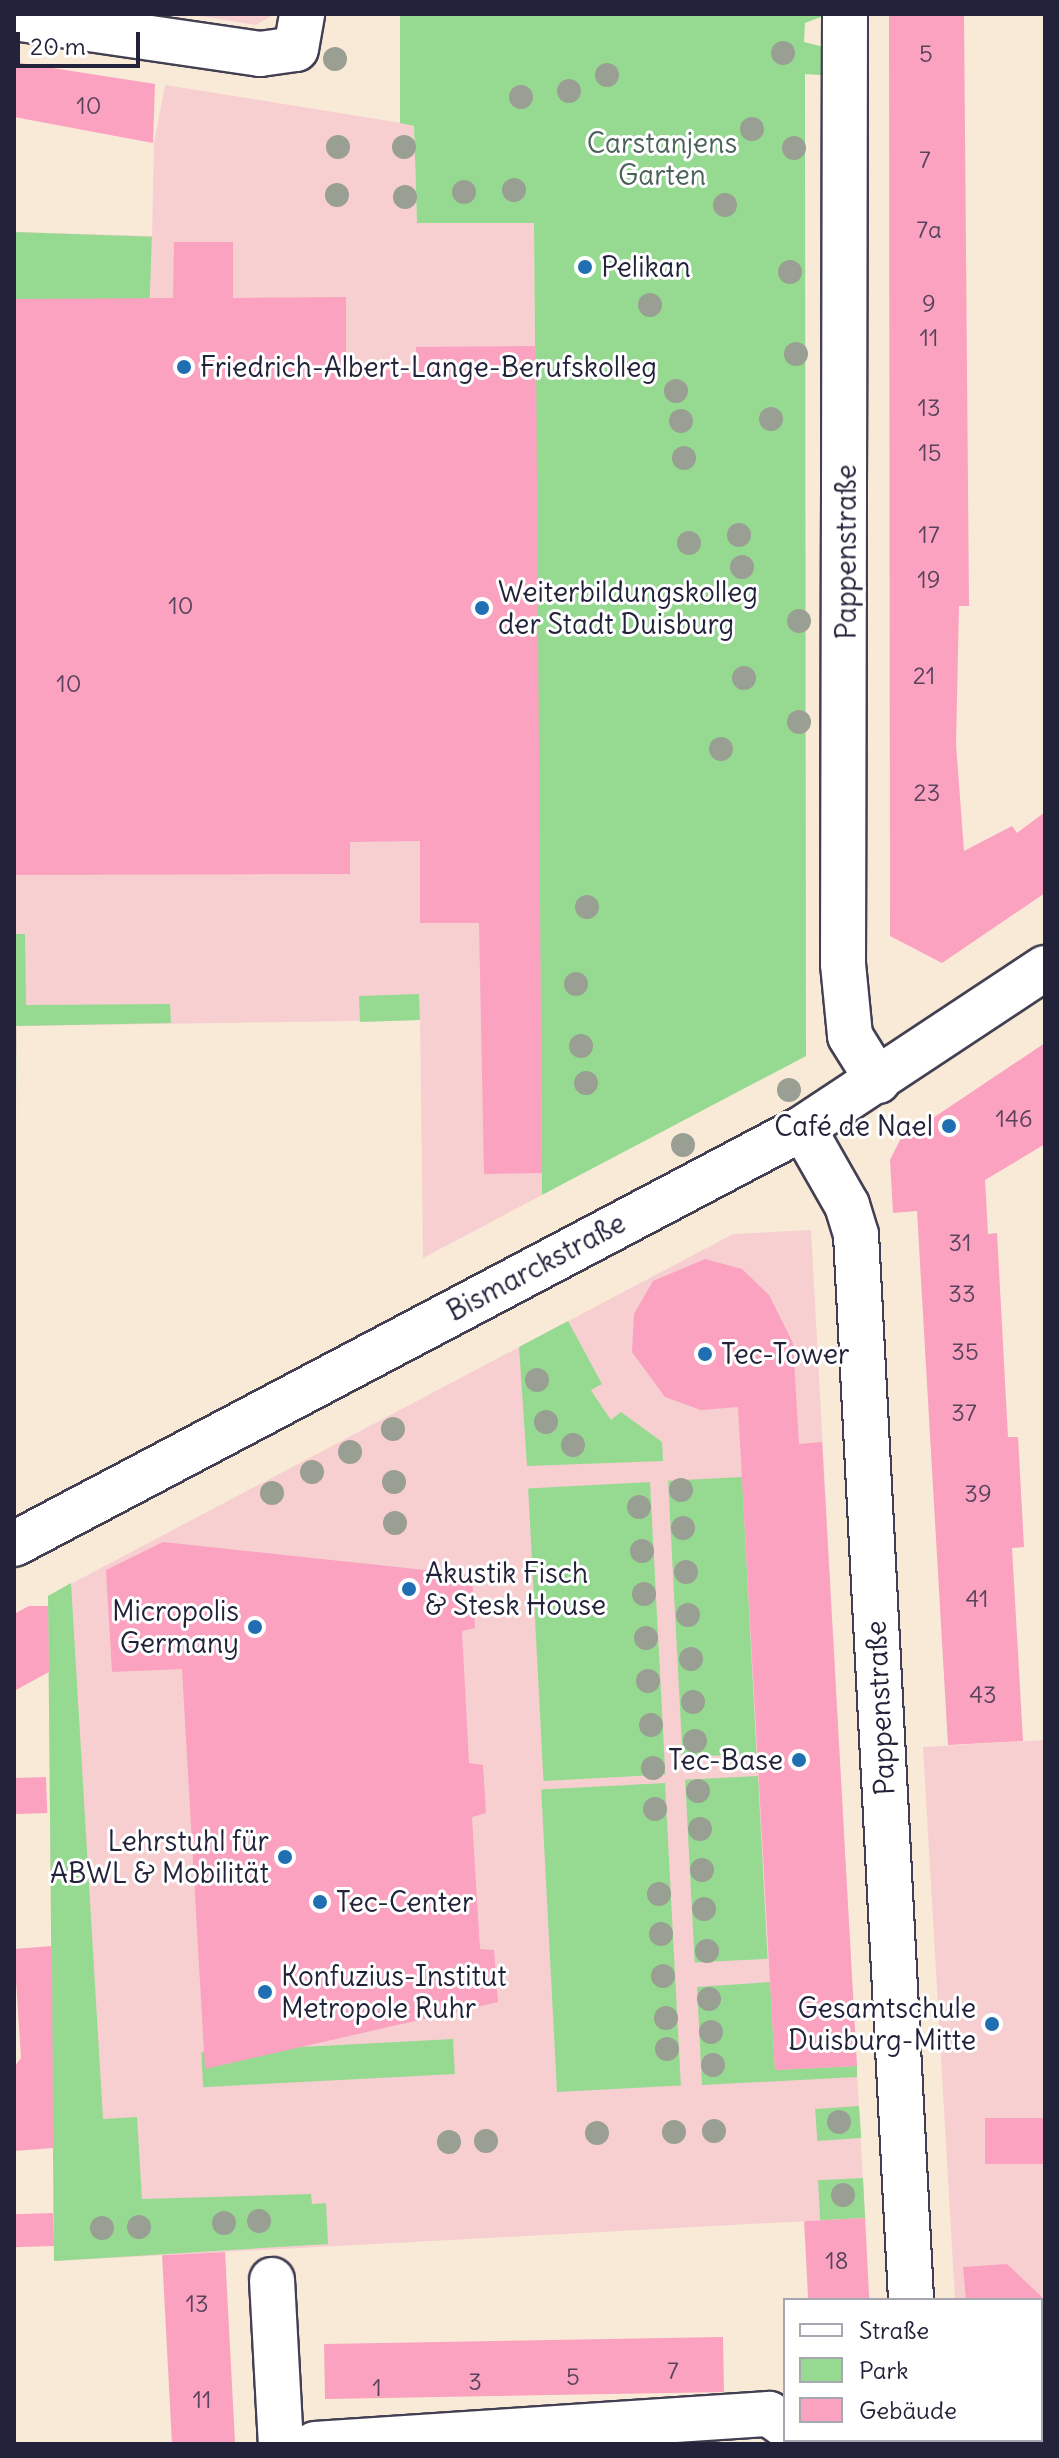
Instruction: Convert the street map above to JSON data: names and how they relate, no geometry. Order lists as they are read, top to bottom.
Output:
{
  "streets": {
    "street": ["Pappenstraße", "Bismarckstraße"]
  },
  "crossings": [
    ["Pappenstraße", "Bismarckstraße"]
  ],
  "parks": ["Carstanjens Garten"],
  "places": [
    "Pelikan",
    "Friedrich-Albert-Lange-Berufskolleg",
    "Weiterbildungskolleg der Stadt Duisburg",
    "Café de Nael",
    "Tec-Tower",
    "Akustik Fisch & Stesk House",
    "Micropolis Germany",
    "Tec-Base",
    "Lehrstuhl für ABWL & Mobilität",
    "Tec-Center",
    "Konfuzius-Institut Metropole Ruhr",
    "Gesamtschule Duisburg-Mitte"
  ],
  "house_numbers": [
    "5",
    "10",
    "7",
    "7a",
    "9",
    "11",
    "13",
    "15",
    "17",
    "19",
    "10",
    "21",
    "10",
    "23",
    "146",
    "31",
    "33",
    "35",
    "37",
    "39",
    "41",
    "43",
    "18",
    "13",
    "7",
    "5",
    "3",
    "1",
    "11"
  ],
  "legend": ["Straße", "Park", "Gebäude"],
  "scale_bar": "20 m"
}
